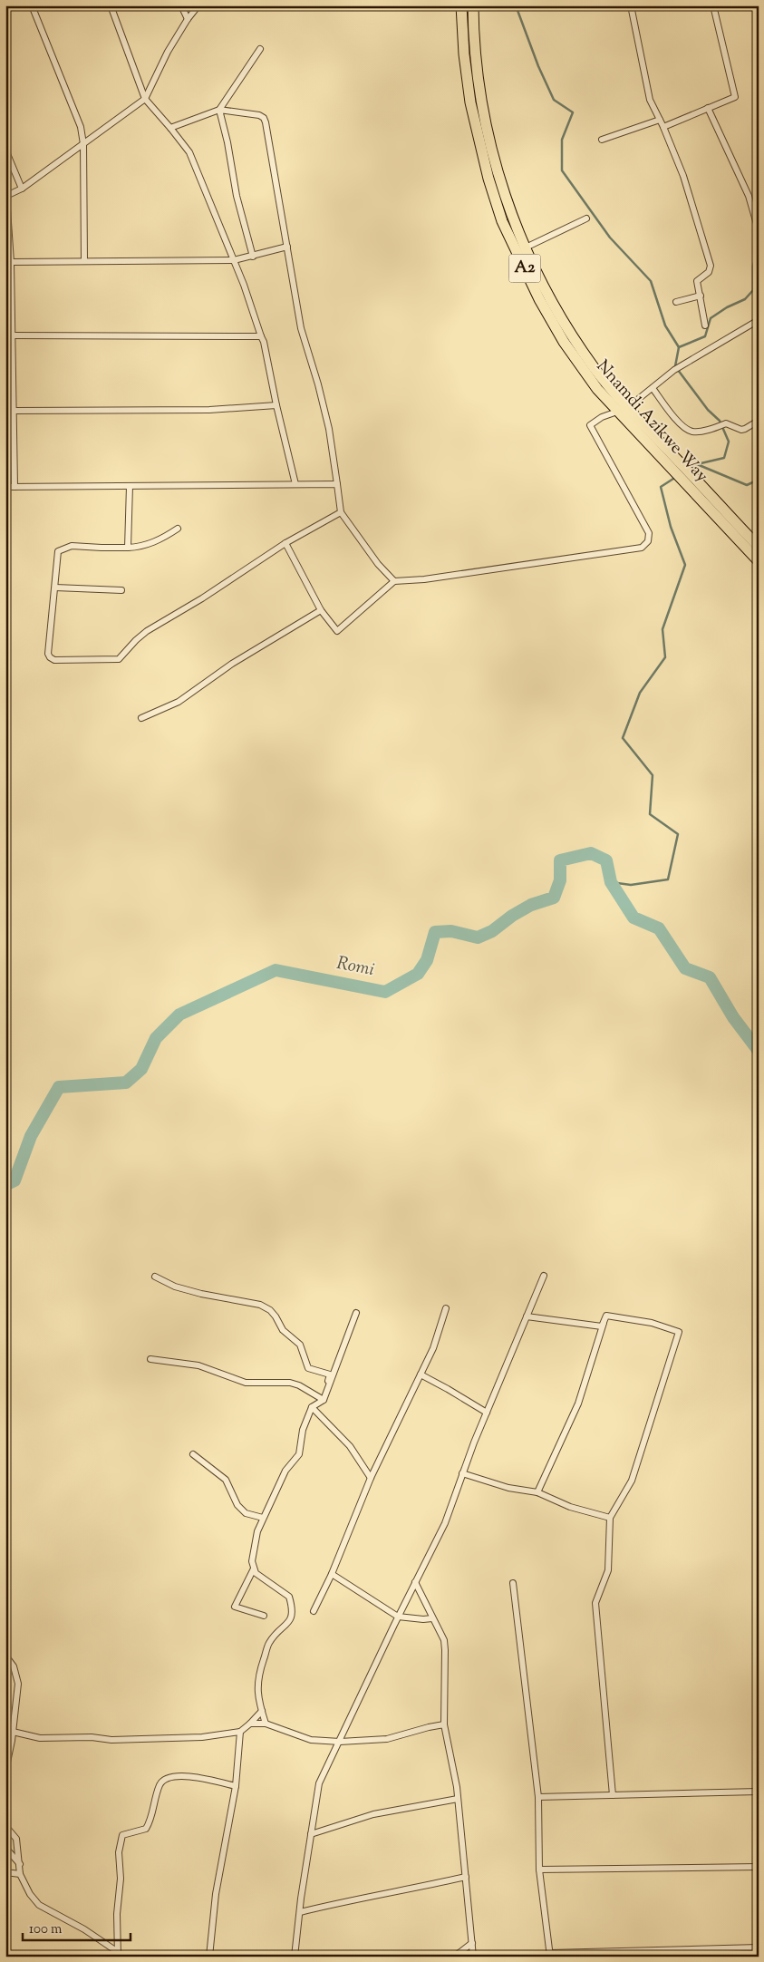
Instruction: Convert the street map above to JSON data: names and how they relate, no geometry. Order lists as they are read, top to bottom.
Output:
{
  "streets": {
    "highway": ["A2", "Nnamdi Azikwe Way"]
  },
  "water": ["Romi"],
  "scale_bar": "100 m"
}
